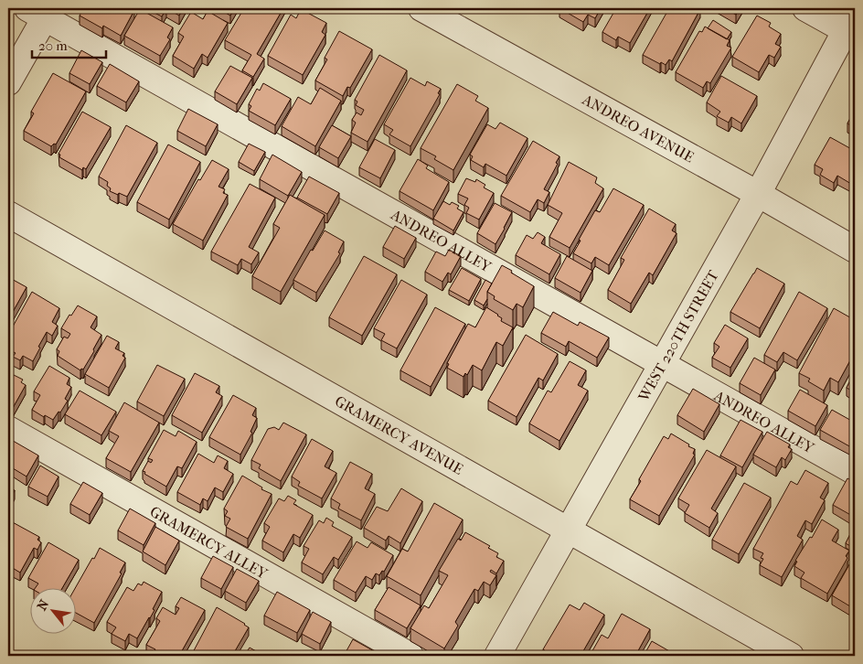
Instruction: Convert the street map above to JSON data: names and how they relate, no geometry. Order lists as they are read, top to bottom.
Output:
{
  "streets": {
    "street": [
      "ANDREO AVENUE",
      "ANDREO ALLEY",
      "WEST 220TH STREET",
      "GRAMERCY AVENUE",
      "GRAMERCY ALLEY"
    ]
  },
  "crossings": [
    ["ANDREO AVENUE", "WEST 220TH STREET"],
    ["ANDREO ALLEY", "WEST 220TH STREET"],
    ["WEST 220TH STREET", "GRAMERCY AVENUE"]
  ],
  "scale_bar": "20 m",
  "north": "top left"
}
